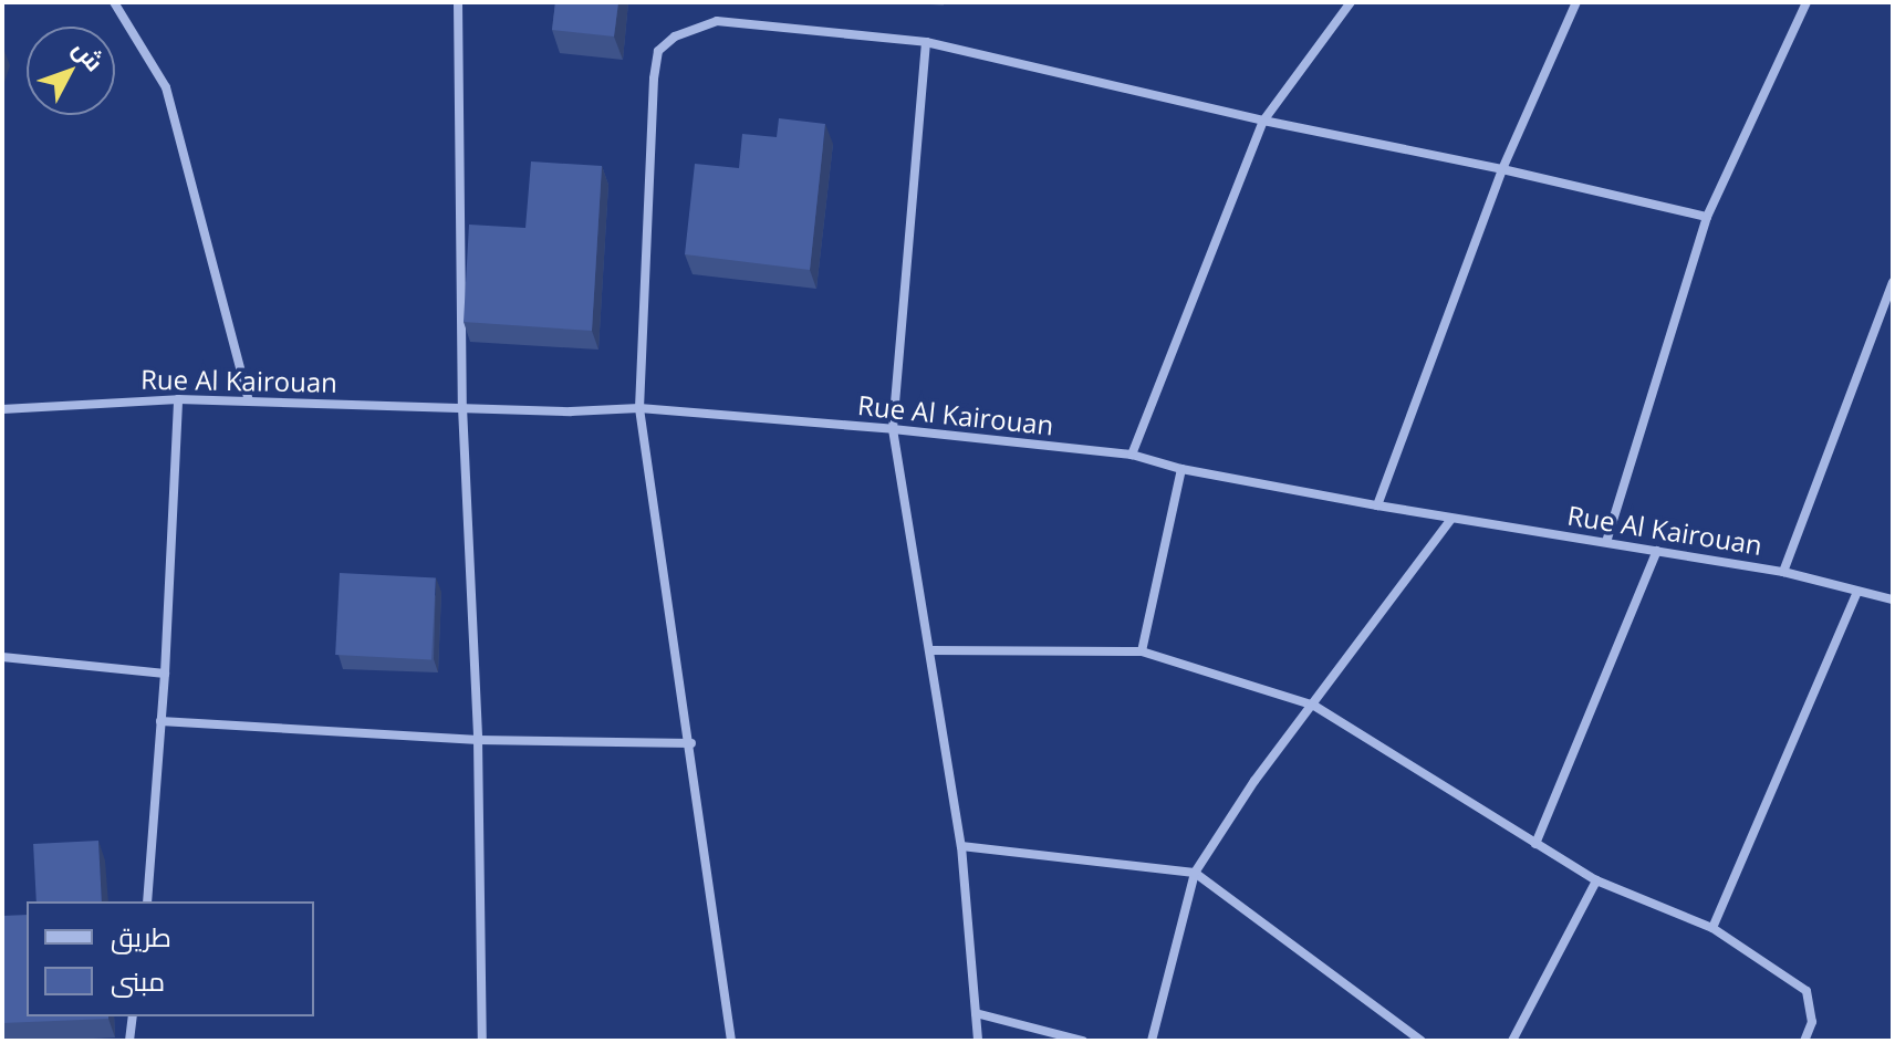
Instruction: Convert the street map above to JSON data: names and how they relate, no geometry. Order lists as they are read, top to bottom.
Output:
{
  "streets": {
    "street": ["Rue Al Kairouan"]
  },
  "legend": ["طريق", "مبنى"],
  "north": "top right"
}
